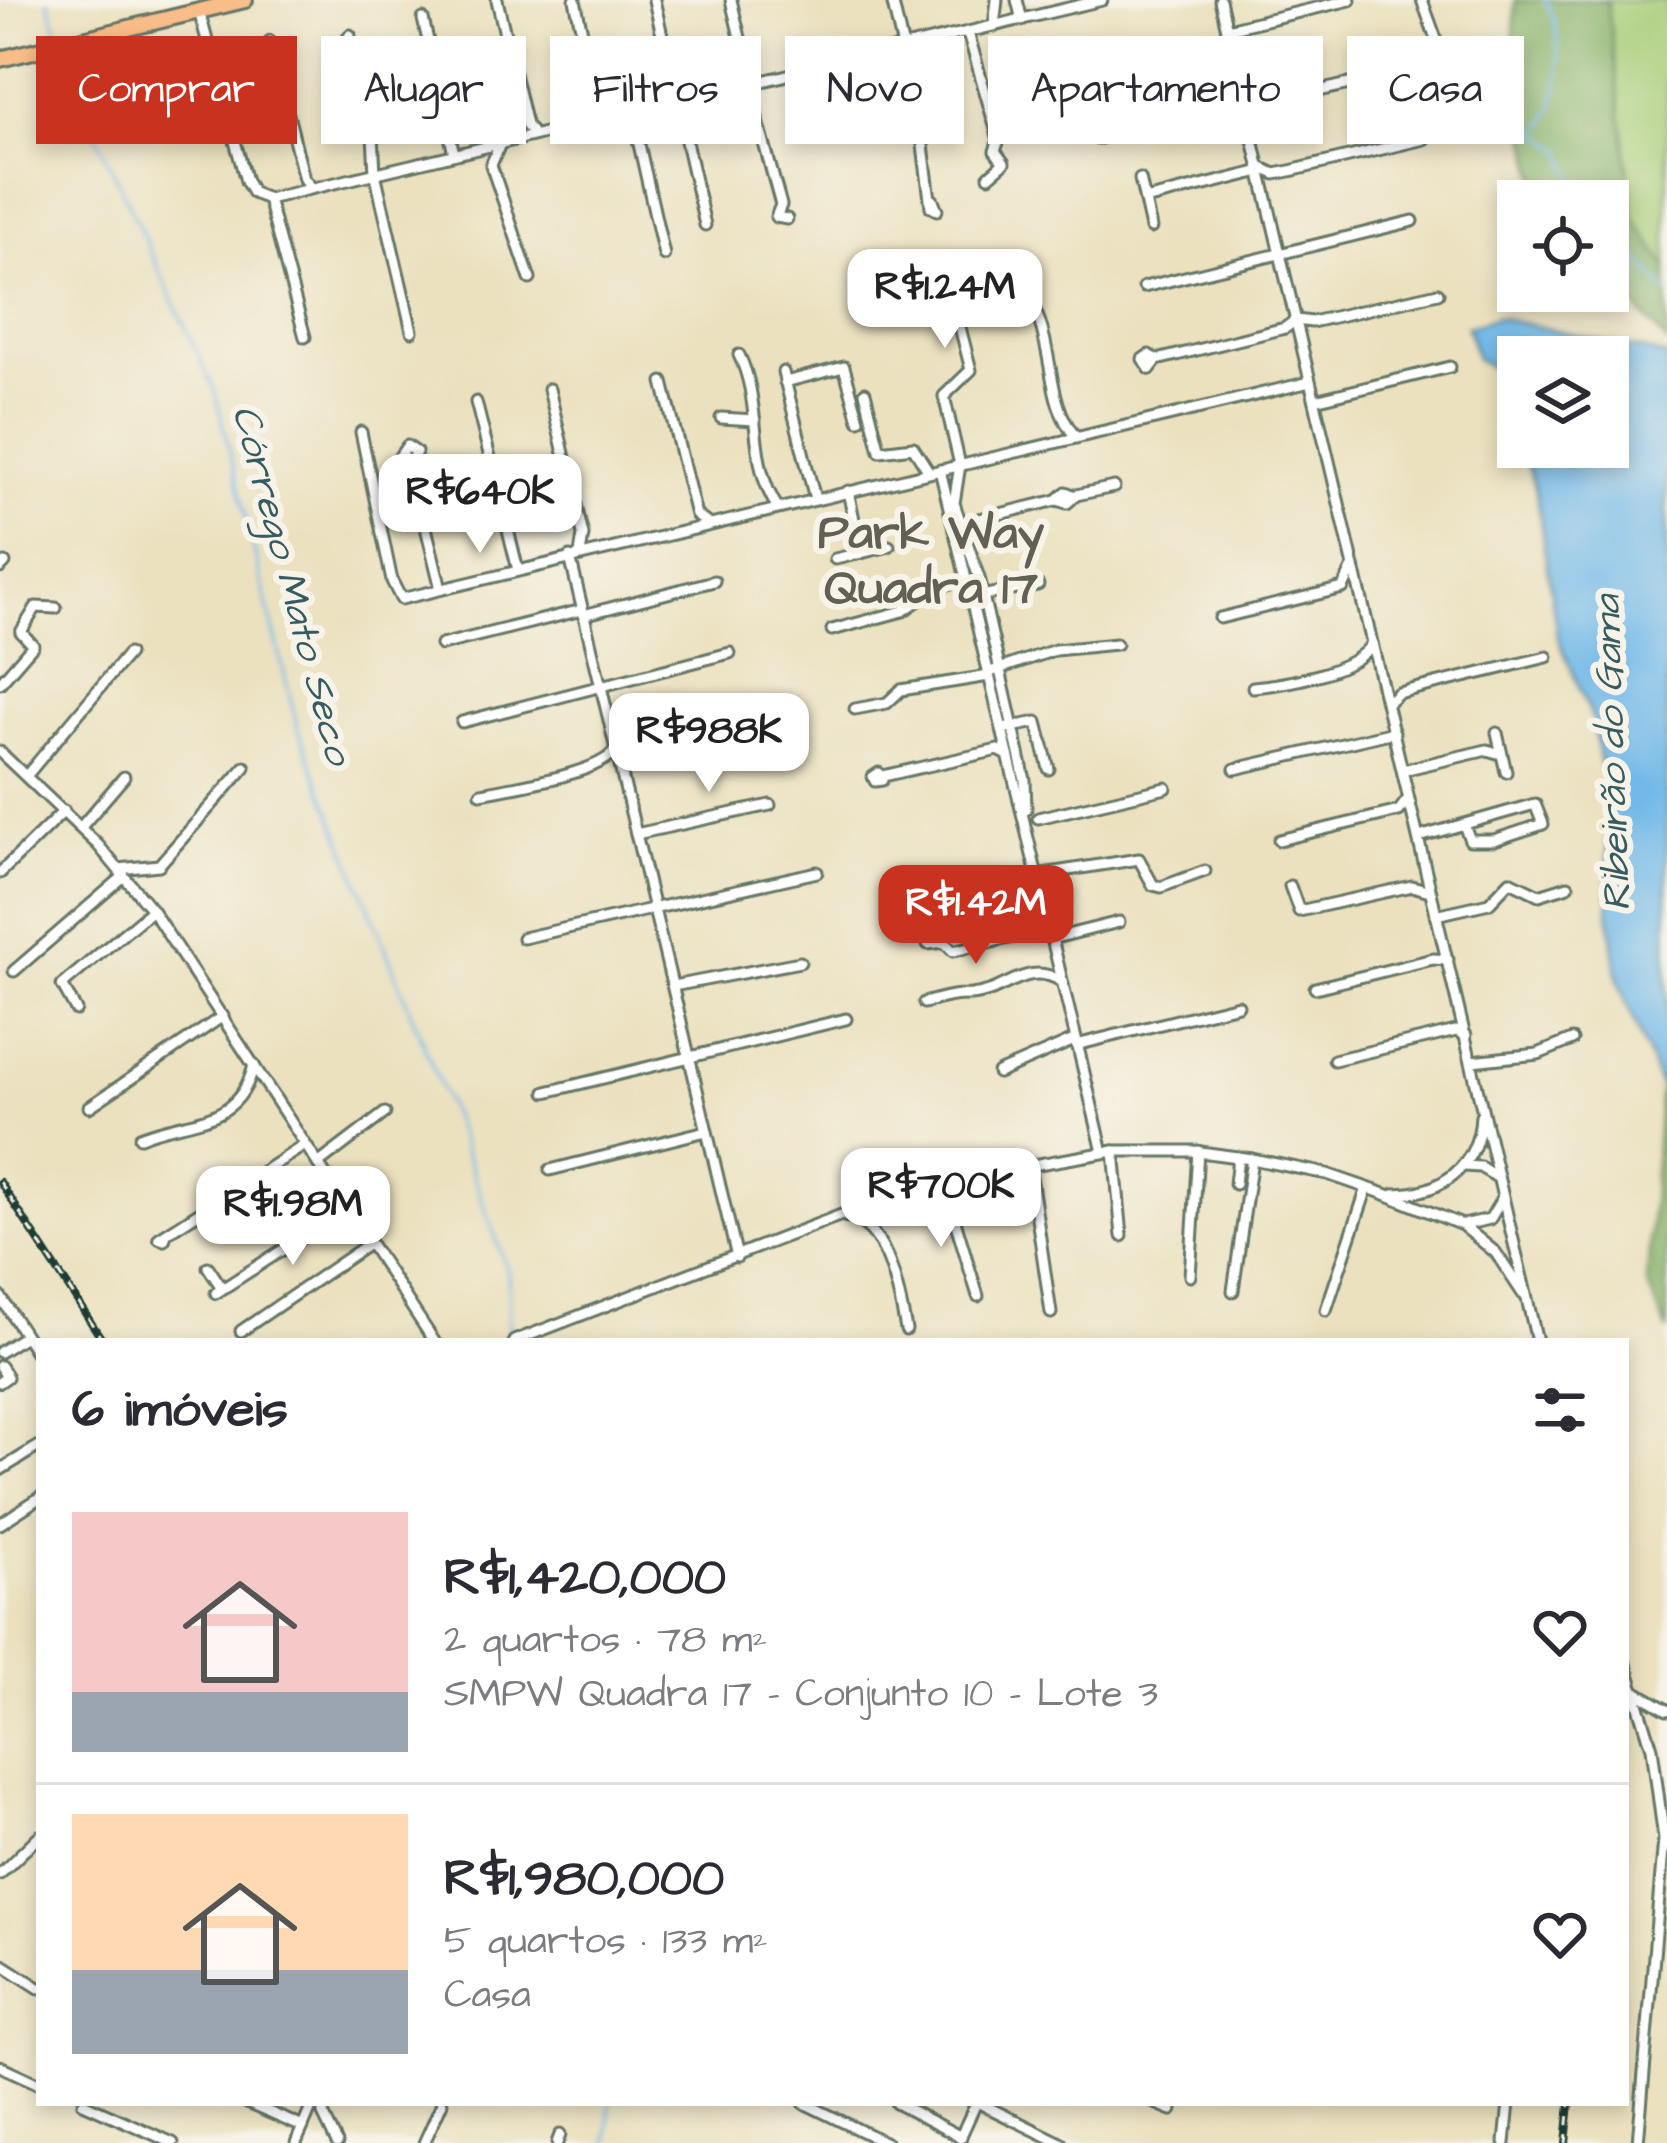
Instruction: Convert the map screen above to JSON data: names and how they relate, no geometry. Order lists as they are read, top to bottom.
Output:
{
  "districts": ["Park Way Quadra 17"],
  "water": ["Córrego Mato Seco", "Ribeirão do Gama"],
  "page": {
    "chip": [
      "Comprar",
      "Alugar",
      "Filtros",
      "Novo",
      "Apartamento",
      "Casa"
    ],
    "price": [
      "R$1.24M",
      "R$640K",
      "R$988K",
      "R$1.42M",
      "R$700K",
      "R$1.98M"
    ],
    "heading": "6 imóveis",
    "list": [
      {
        "name": "R$1,420,000",
        "note": "2 quartos · 78 m² · SMPW Quadra 17 - Conjunto 10 - Lote 3"
      },
      {
        "name": "R$1,980,000",
        "note": "5 quartos · 133 m² · Casa"
      }
    ]
  }
}
